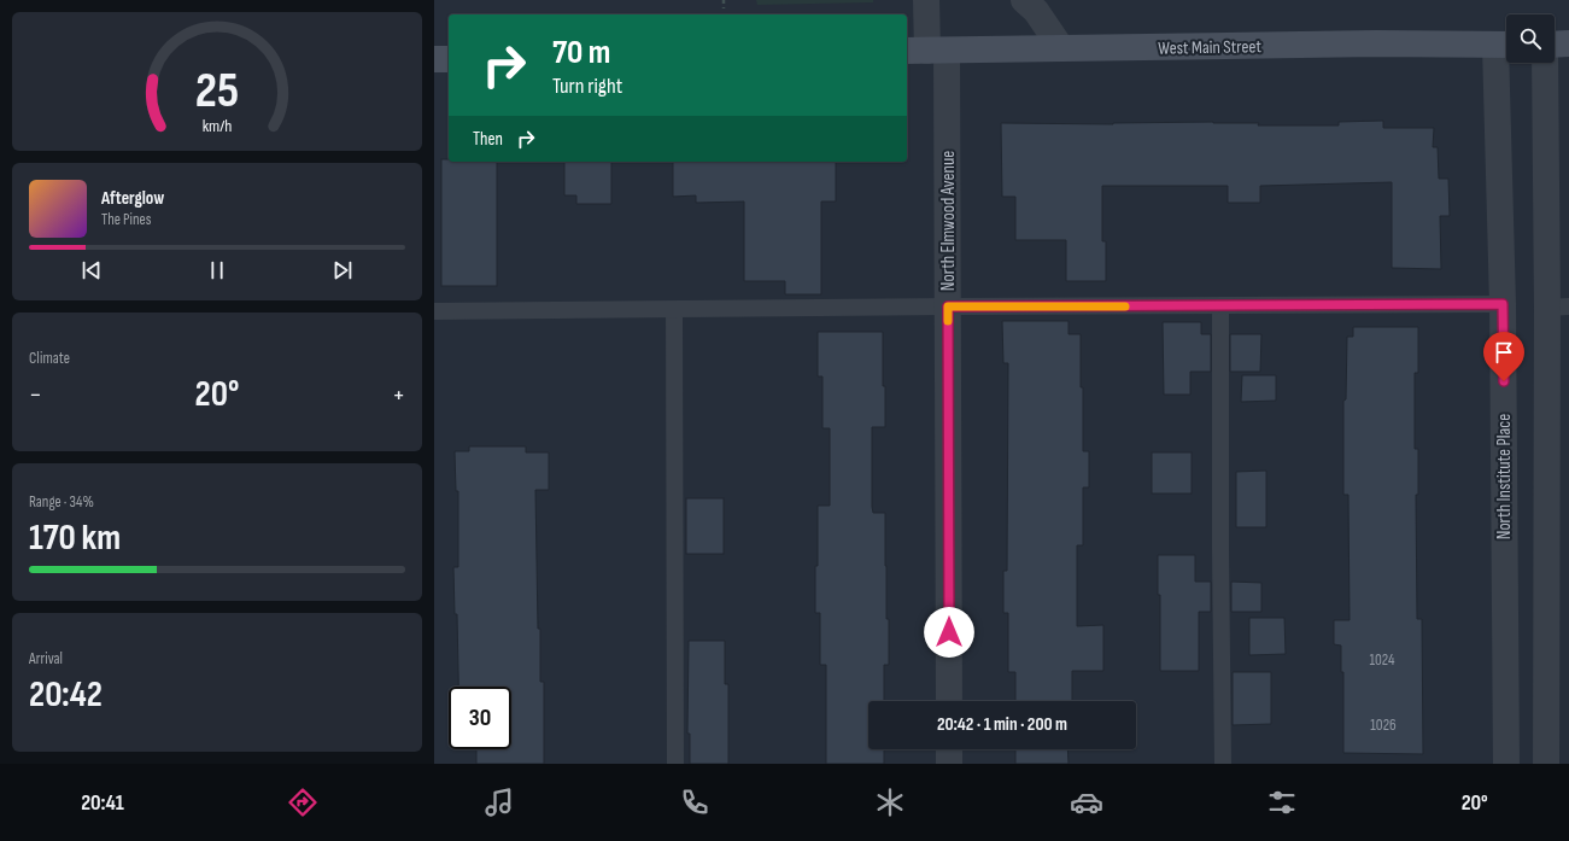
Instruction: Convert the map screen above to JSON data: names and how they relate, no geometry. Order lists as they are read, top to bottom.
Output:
{
  "streets": {
    "main road": ["West Main Street"],
    "street": ["North Elmwood Avenue", "North Institute Place"]
  },
  "crossings": [
    ["West Main Street", "North Elmwood Avenue"],
    ["West Main Street", "North Institute Place"]
  ],
  "house_numbers": ["1024", "1026"],
  "page": {
    "turn": ["70 m", "Turn right"],
    "then": "Then",
    "song": ["Afterglow", "The Pines"],
    "tile": [
      "Climate",
      ["Range · 34%", "170 km"],
      ["Arrival", "20:42"]
    ],
    "heat": ["−", "20°", "+"],
    "limit": "30",
    "trip": "20:42 · 1 min · 200 m",
    "tabs": ["20:41", "20°"],
    "gauge": ["25", "km/h"]
  }
}
